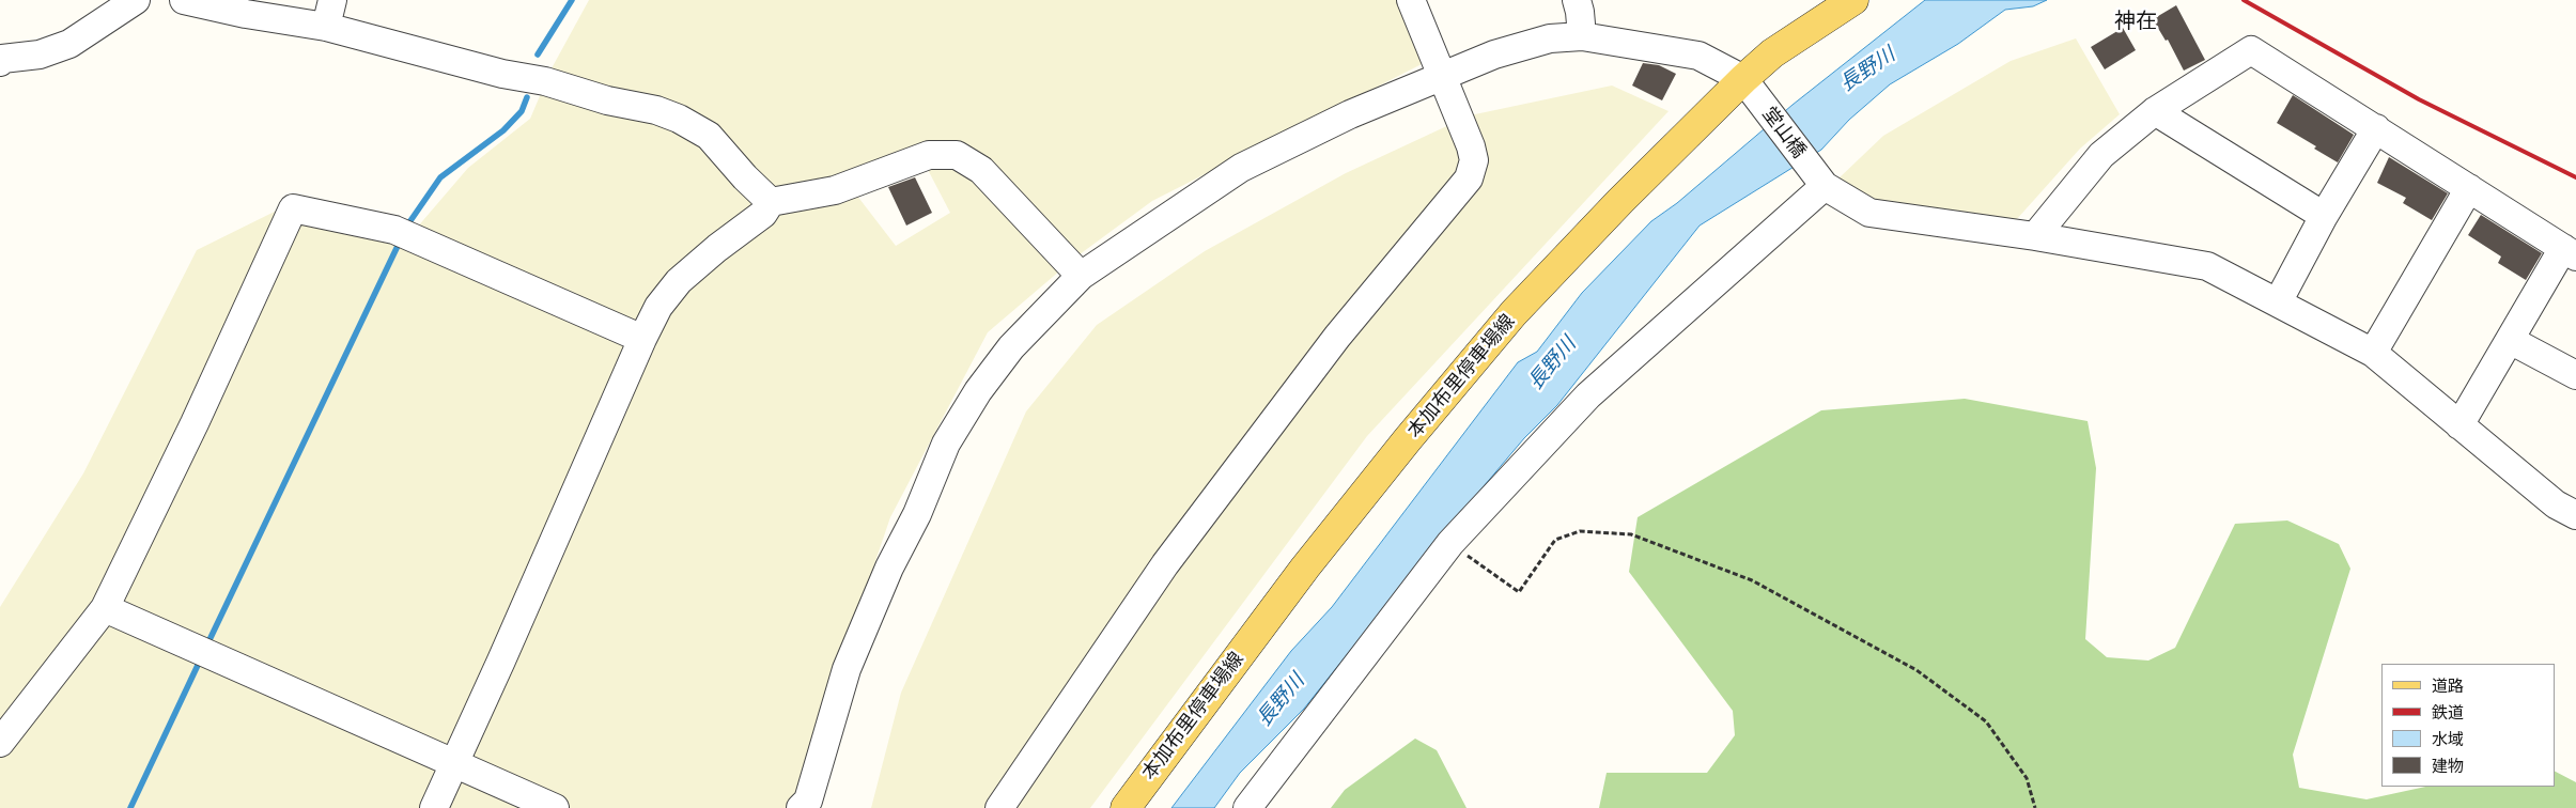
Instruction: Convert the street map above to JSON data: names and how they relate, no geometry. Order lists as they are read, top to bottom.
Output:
{
  "streets": {
    "main road": ["本加布里停車場線"],
    "street": ["堂山橋"]
  },
  "crossings": [
    ["堂山橋", "本加布里停車場線"]
  ],
  "districts": ["神在"],
  "water": ["長野川"],
  "legend": [
    "道路",
    "鉄道",
    "水域",
    "建物"
  ]
}
